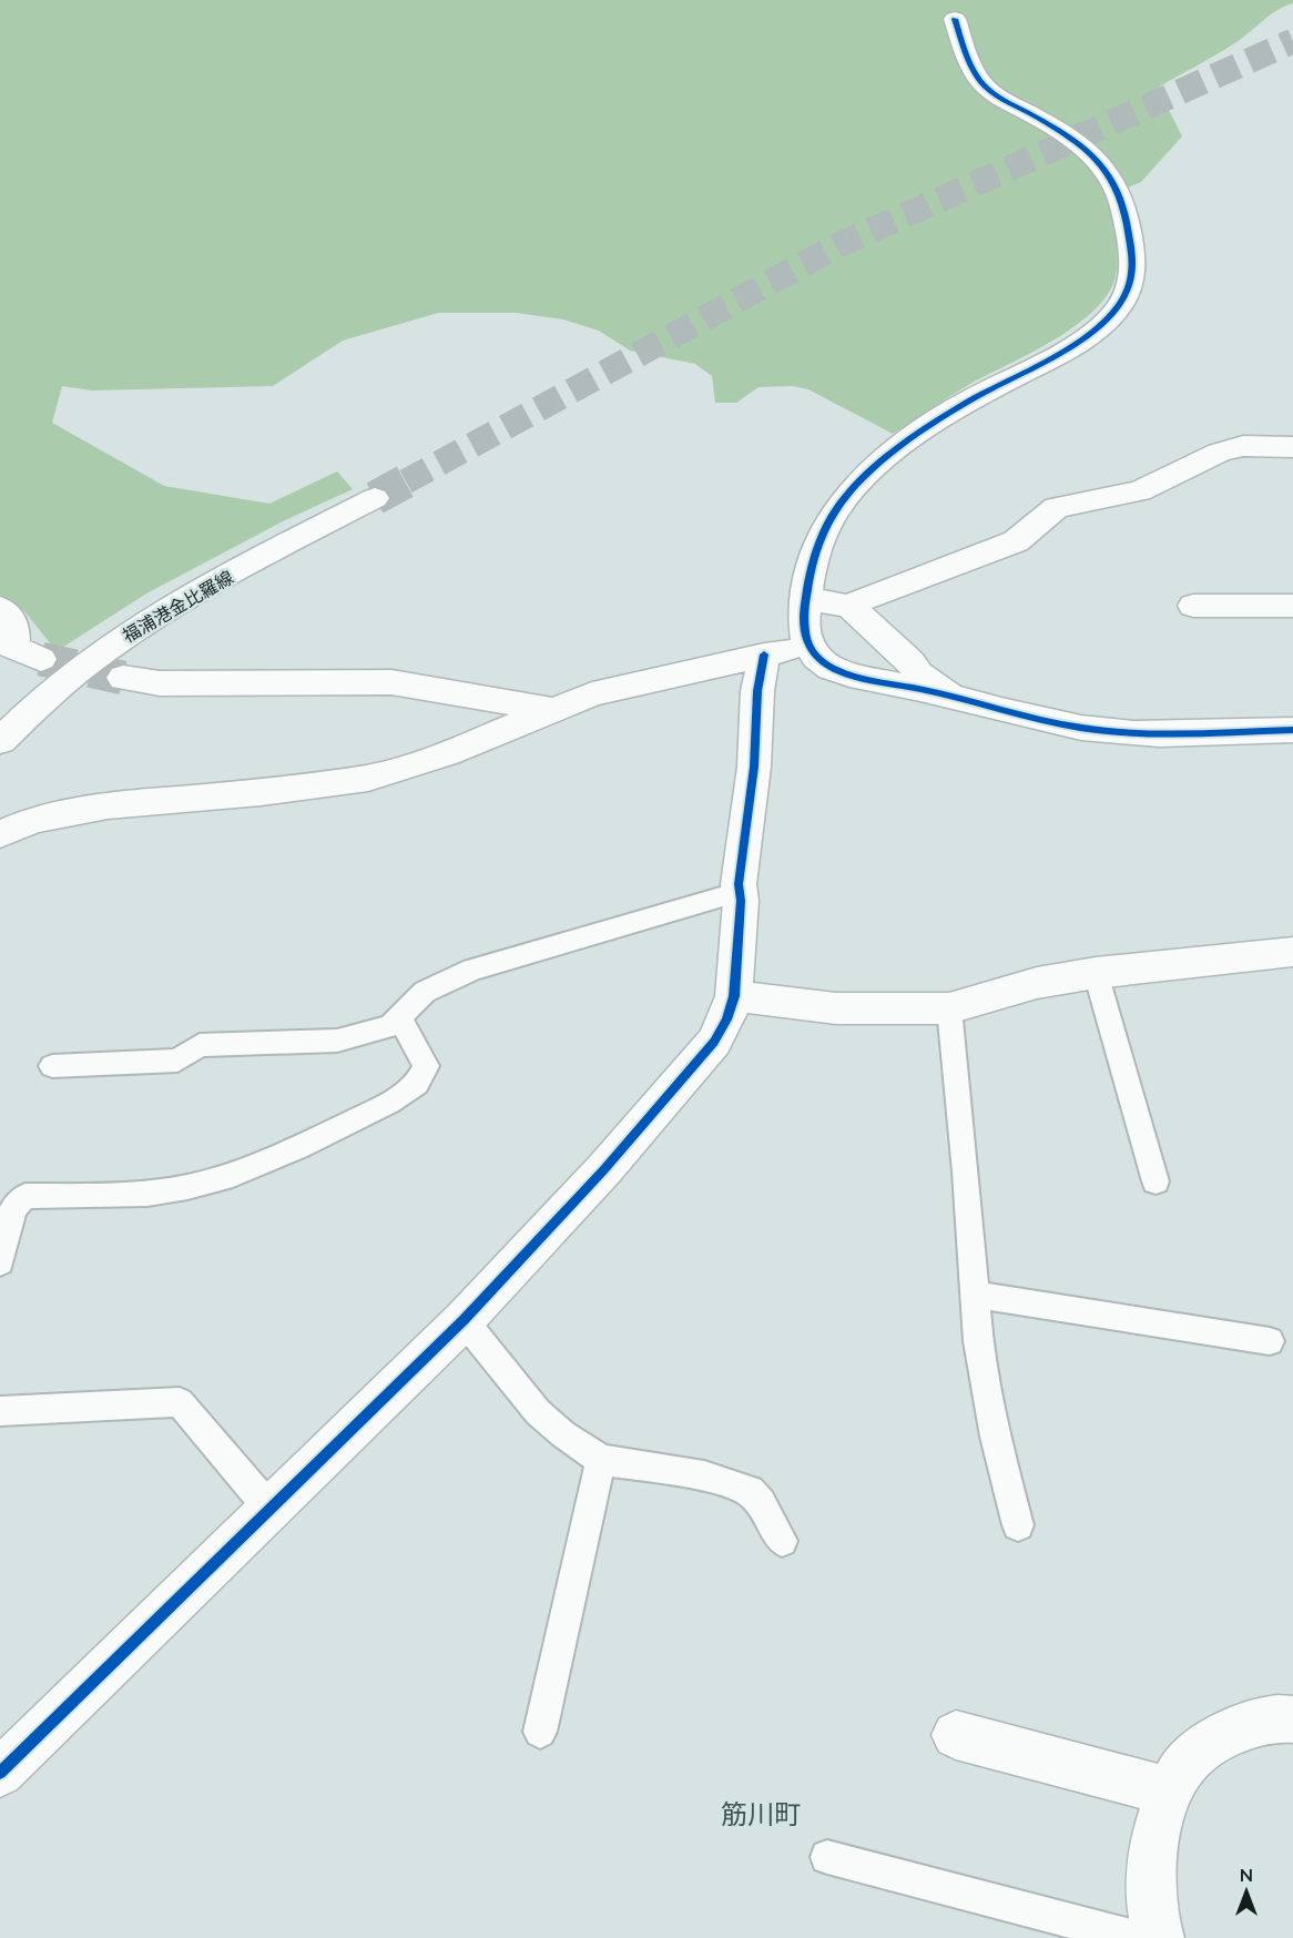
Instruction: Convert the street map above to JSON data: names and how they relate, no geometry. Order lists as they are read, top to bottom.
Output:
{
  "streets": {
    "street": ["福浦港金比羅線"]
  },
  "districts": ["筋川町"],
  "north": "top"
}
